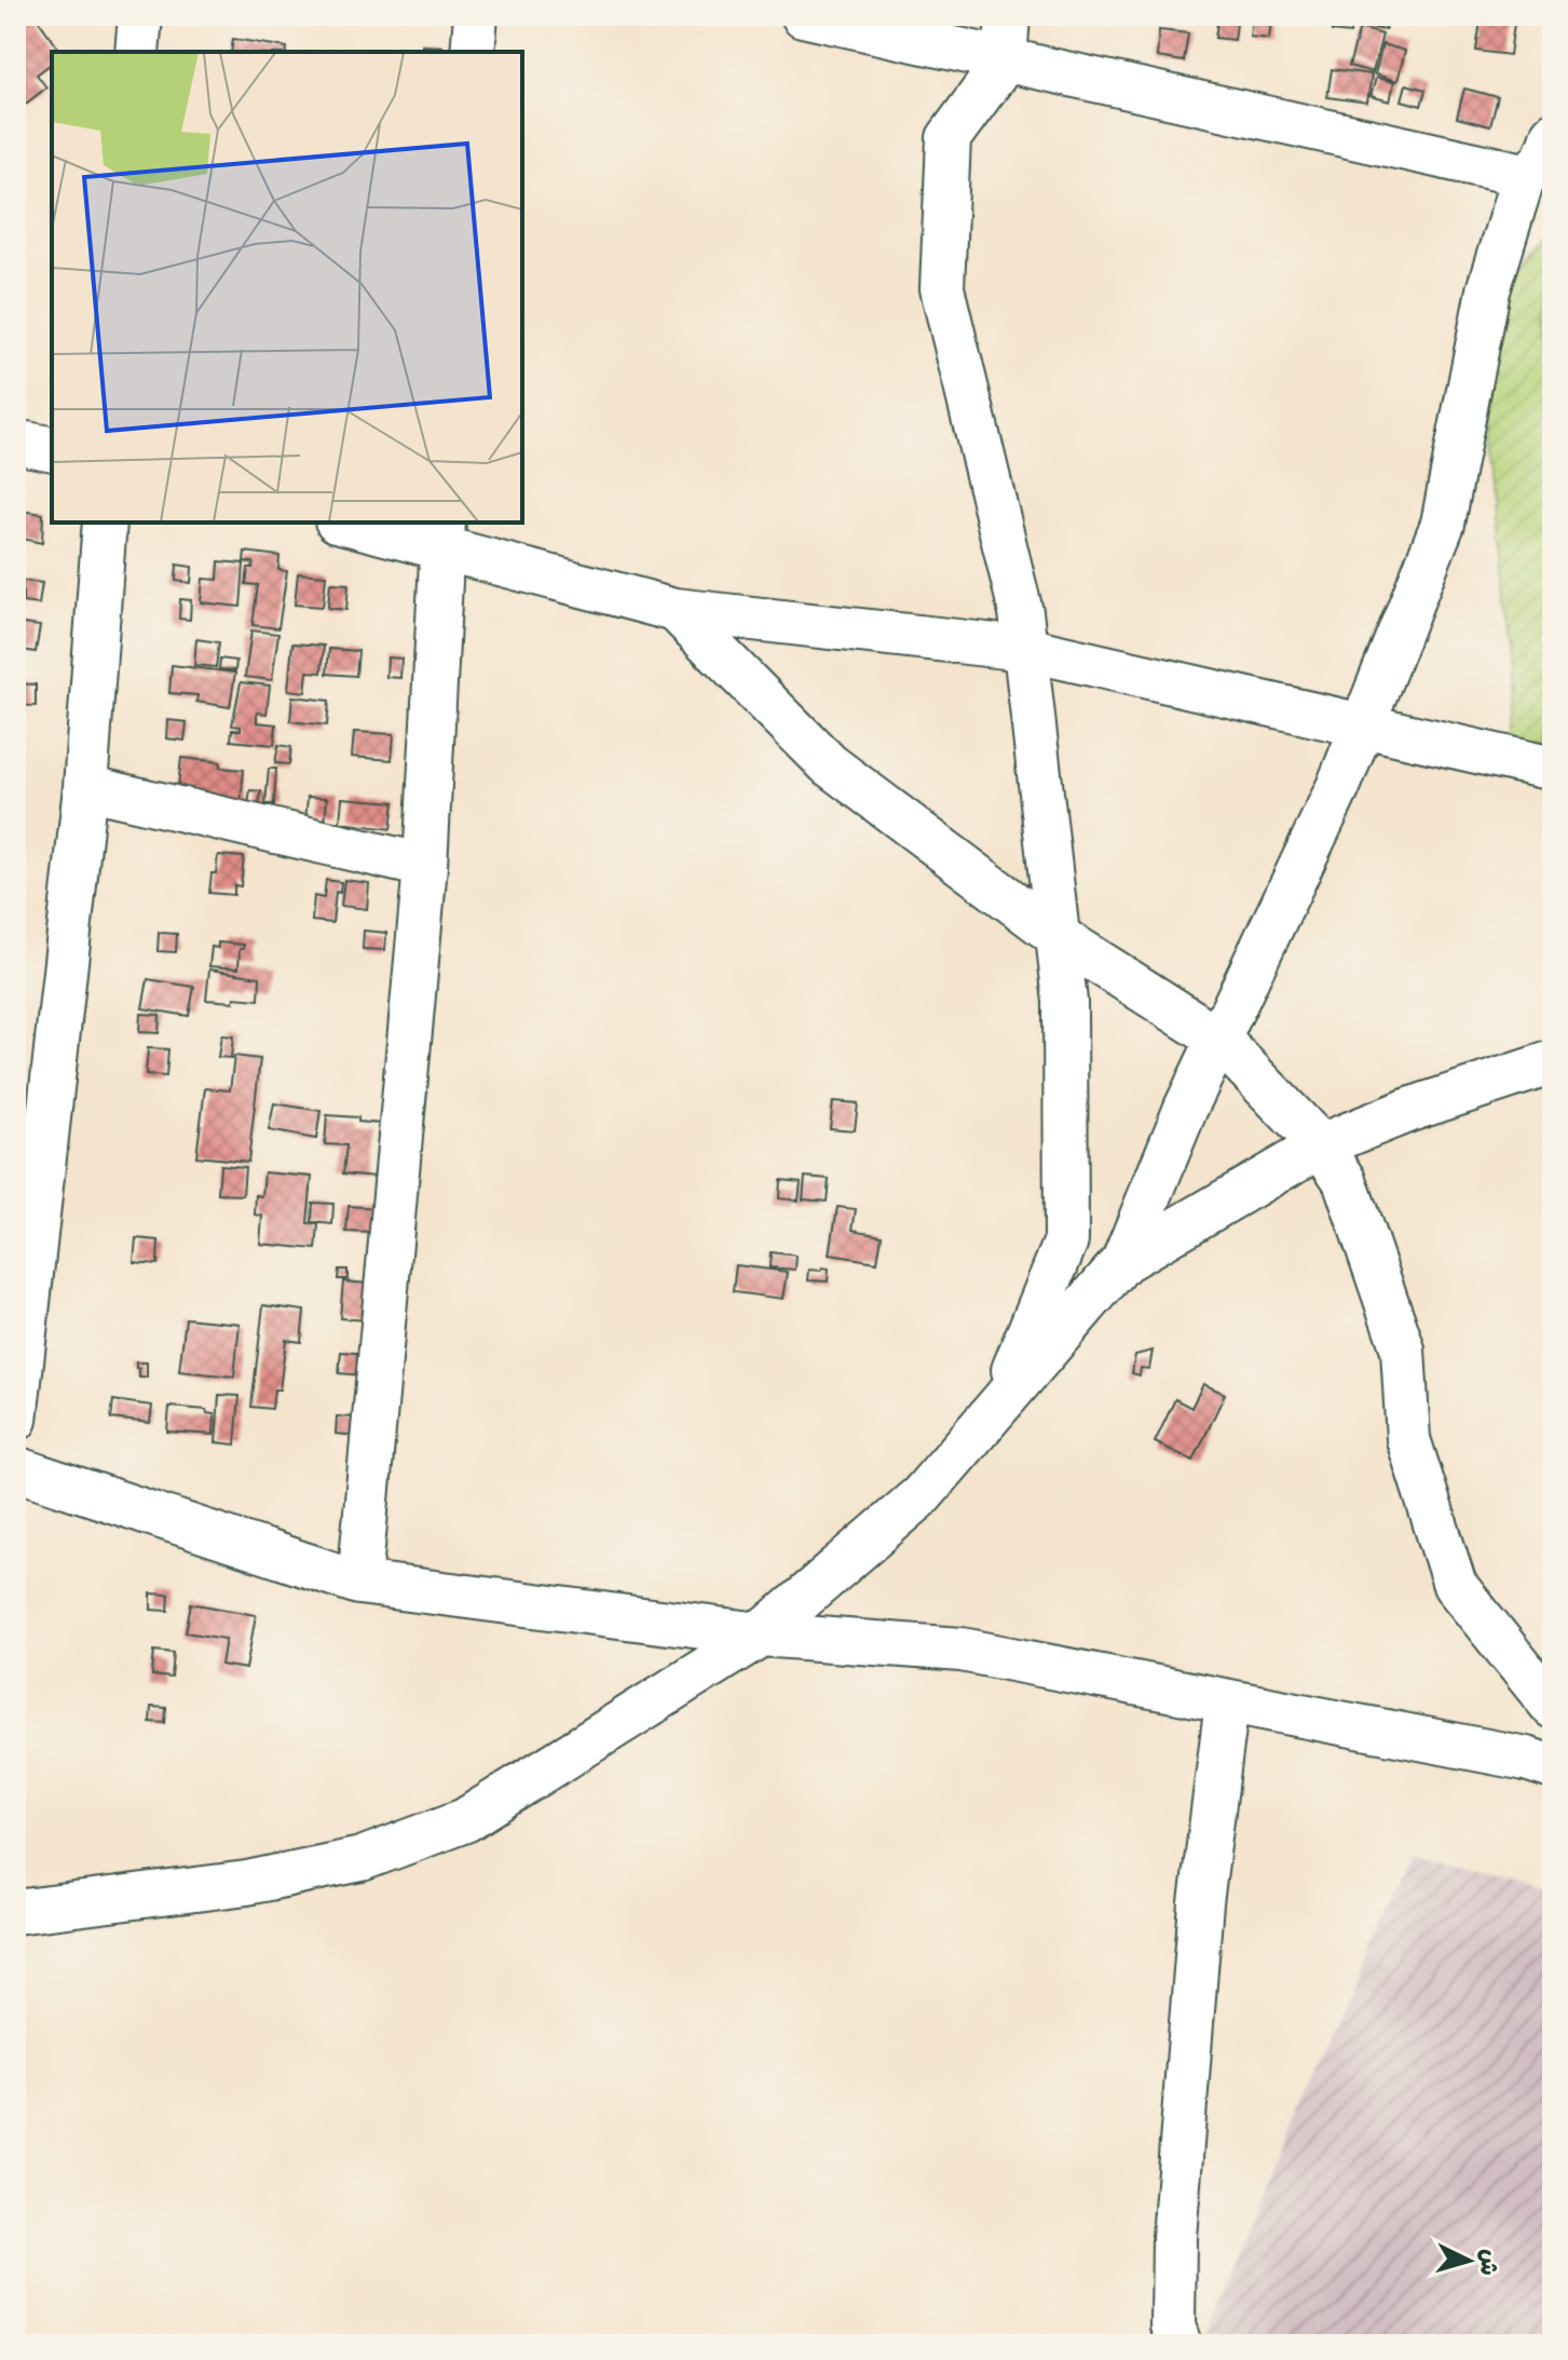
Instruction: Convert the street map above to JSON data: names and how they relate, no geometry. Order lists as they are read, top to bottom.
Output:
{
  "north": "right"
}
